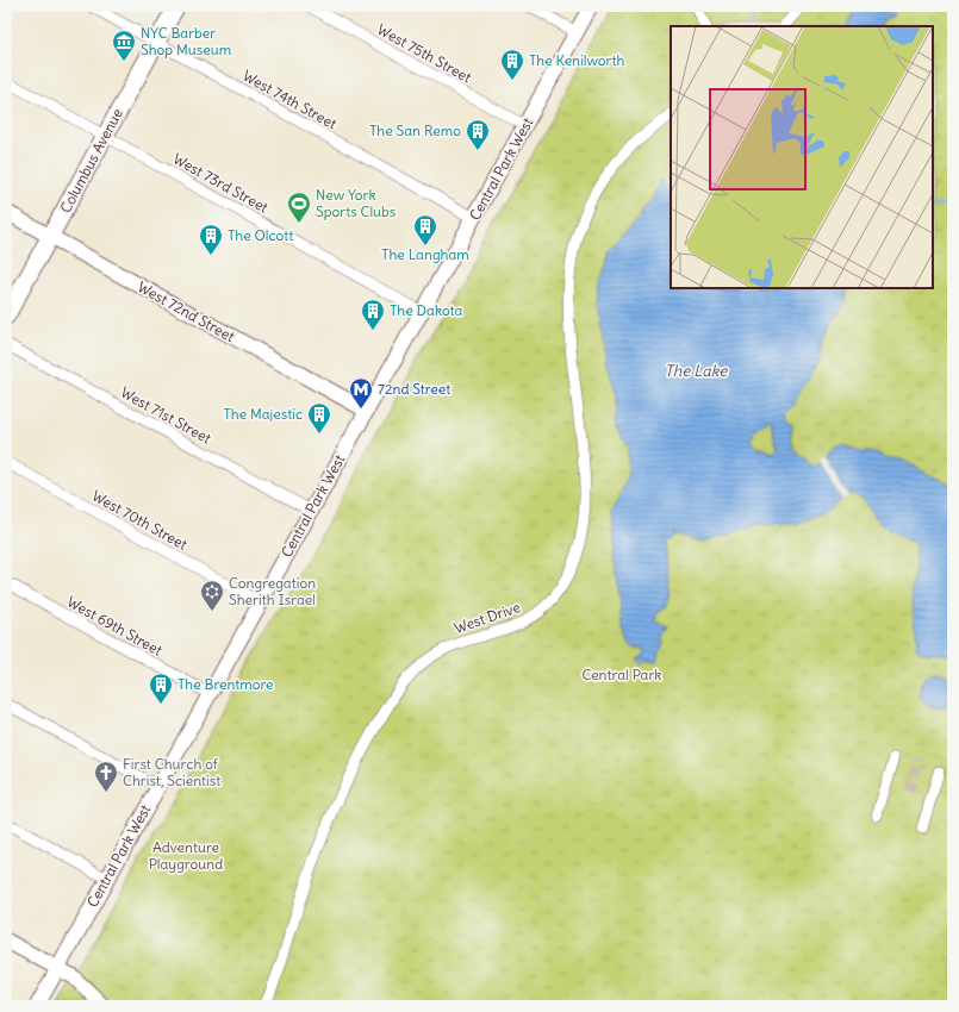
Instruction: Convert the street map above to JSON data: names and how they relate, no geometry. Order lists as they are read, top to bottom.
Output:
{
  "streets": {
    "main road": ["Columbus Avenue", "Central Park West", "West 72nd Street"],
    "street": [
      "West 75th Street",
      "West 74th Street",
      "West 73rd Street",
      "West 71st Street",
      "West 70th Street",
      "West Drive",
      "West 69th Street"
    ]
  },
  "crossings": [
    ["West 75th Street", "Central Park West"],
    ["West 74th Street", "Columbus Avenue"],
    ["West 74th Street", "Central Park West"],
    ["Columbus Avenue", "West 73rd Street"],
    ["Columbus Avenue", "West 72nd Street"],
    ["Central Park West", "West 73rd Street"],
    ["Central Park West", "West 72nd Street"],
    ["Central Park West", "West 71st Street"],
    ["Central Park West", "West 70th Street"],
    ["Central Park West", "West 69th Street"]
  ],
  "water": ["The Lake"],
  "parks": ["Central Park", "Adventure Playground"],
  "places": {
    "museum": ["NYC Barber Shop Museum"],
    "building": [
      "The Kenilworth",
      "The San Remo",
      "The Langham",
      "The Olcott",
      "The Dakota",
      "The Majestic",
      "The Brentmore"
    ],
    "sports": ["New York Sports Clubs"],
    "metro station": ["72nd Street"],
    "synagogue": ["Congregation Sherith Israel"],
    "church": ["First Church of Christ, Scientist"]
  }
}
